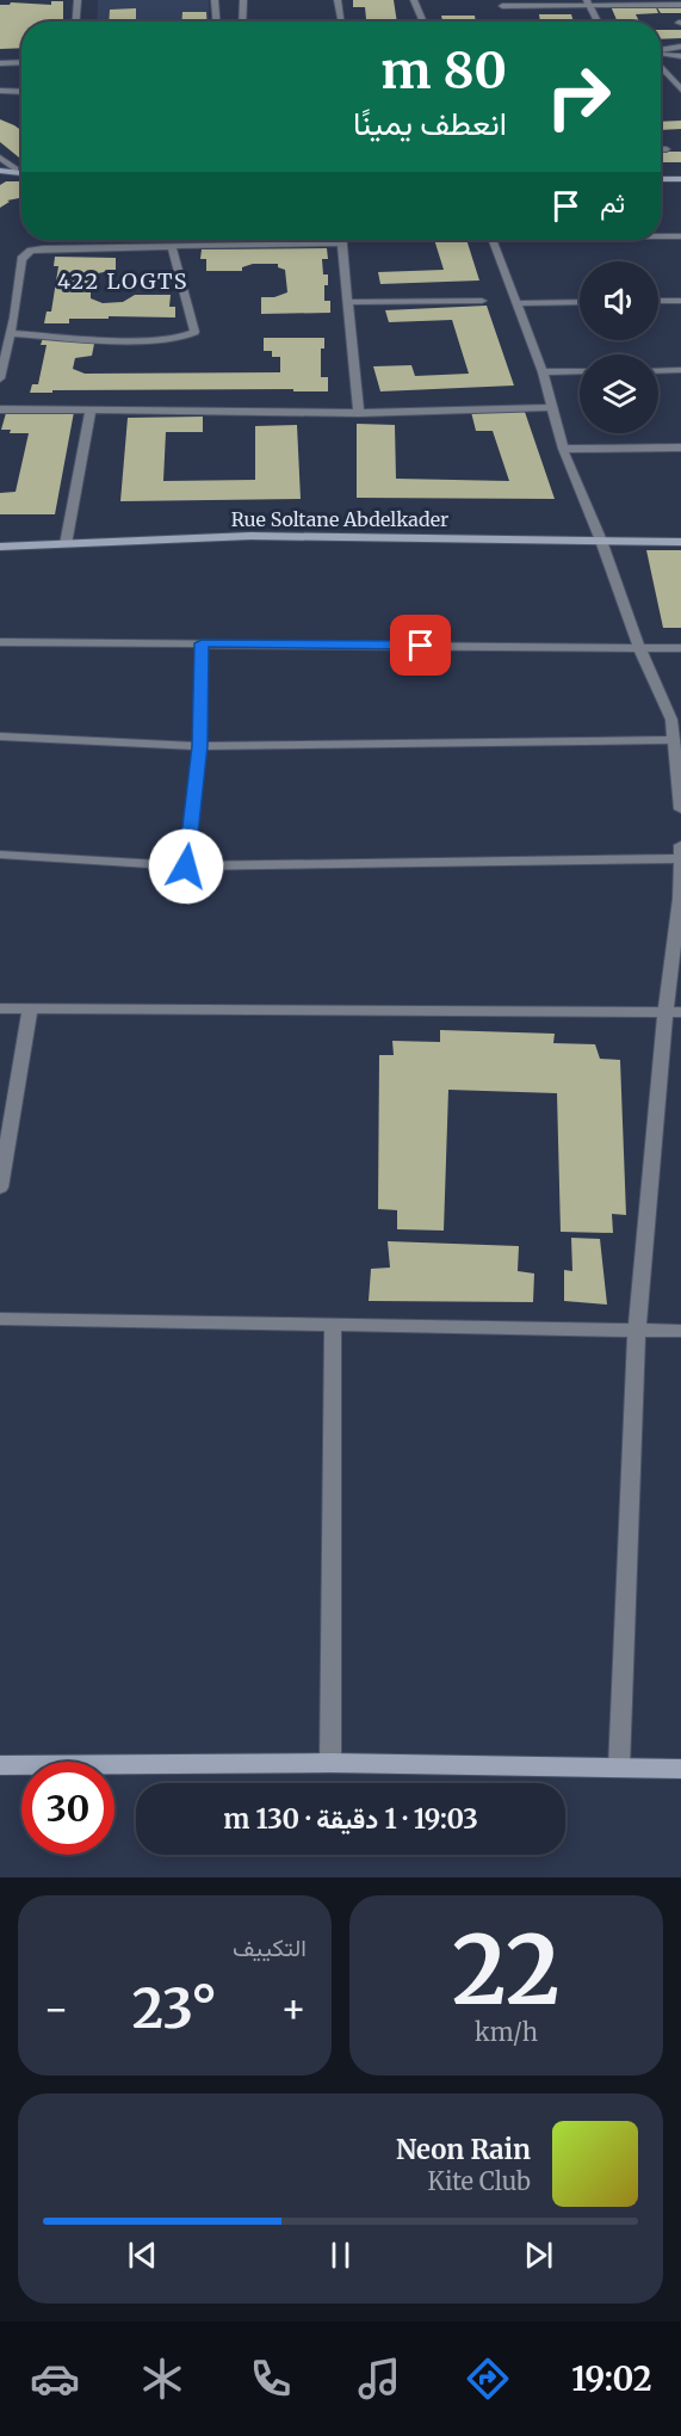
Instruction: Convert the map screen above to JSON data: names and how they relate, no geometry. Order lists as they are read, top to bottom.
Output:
{
  "streets": {
    "main road": ["Rue Soltane Abdelkader"]
  },
  "districts": ["422 LOGTS"],
  "page": {
    "turn": ["80 m", "انعطف يمينًا"],
    "then": "ثم",
    "limit": "30",
    "trip": "19:03 · 1 دقيقة · 130 m",
    "tile": [
      ["22", "km/h"],
      "التكييف"
    ],
    "heat": ["−", "23°", "+"],
    "song": ["Neon Rain", "Kite Club"],
    "tabs": "19:02"
  }
}
